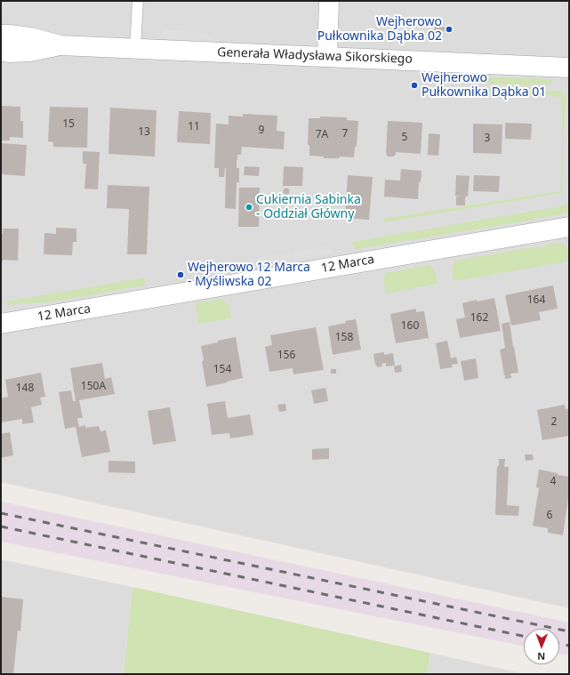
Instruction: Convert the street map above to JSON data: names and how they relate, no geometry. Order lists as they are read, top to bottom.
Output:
{
  "streets": {
    "street": ["Generała Władysława Sikorskiego", "12 Marca"]
  },
  "places": [
    "Wejherowo Pułkownika Dąbka 02",
    "Wejherowo Pułkownika Dąbka 01",
    "Cukiernia Sabinka - Oddział Główny",
    "Wejherowo 12 Marca - Myśliwska 02"
  ],
  "house_numbers": [
    "15",
    "11",
    "9",
    "13",
    "7",
    "7A",
    "5",
    "3",
    "164",
    "162",
    "160",
    "158",
    "156",
    "154",
    "150A",
    "148",
    "2",
    "4",
    "6"
  ],
  "north": "bottom"
}
